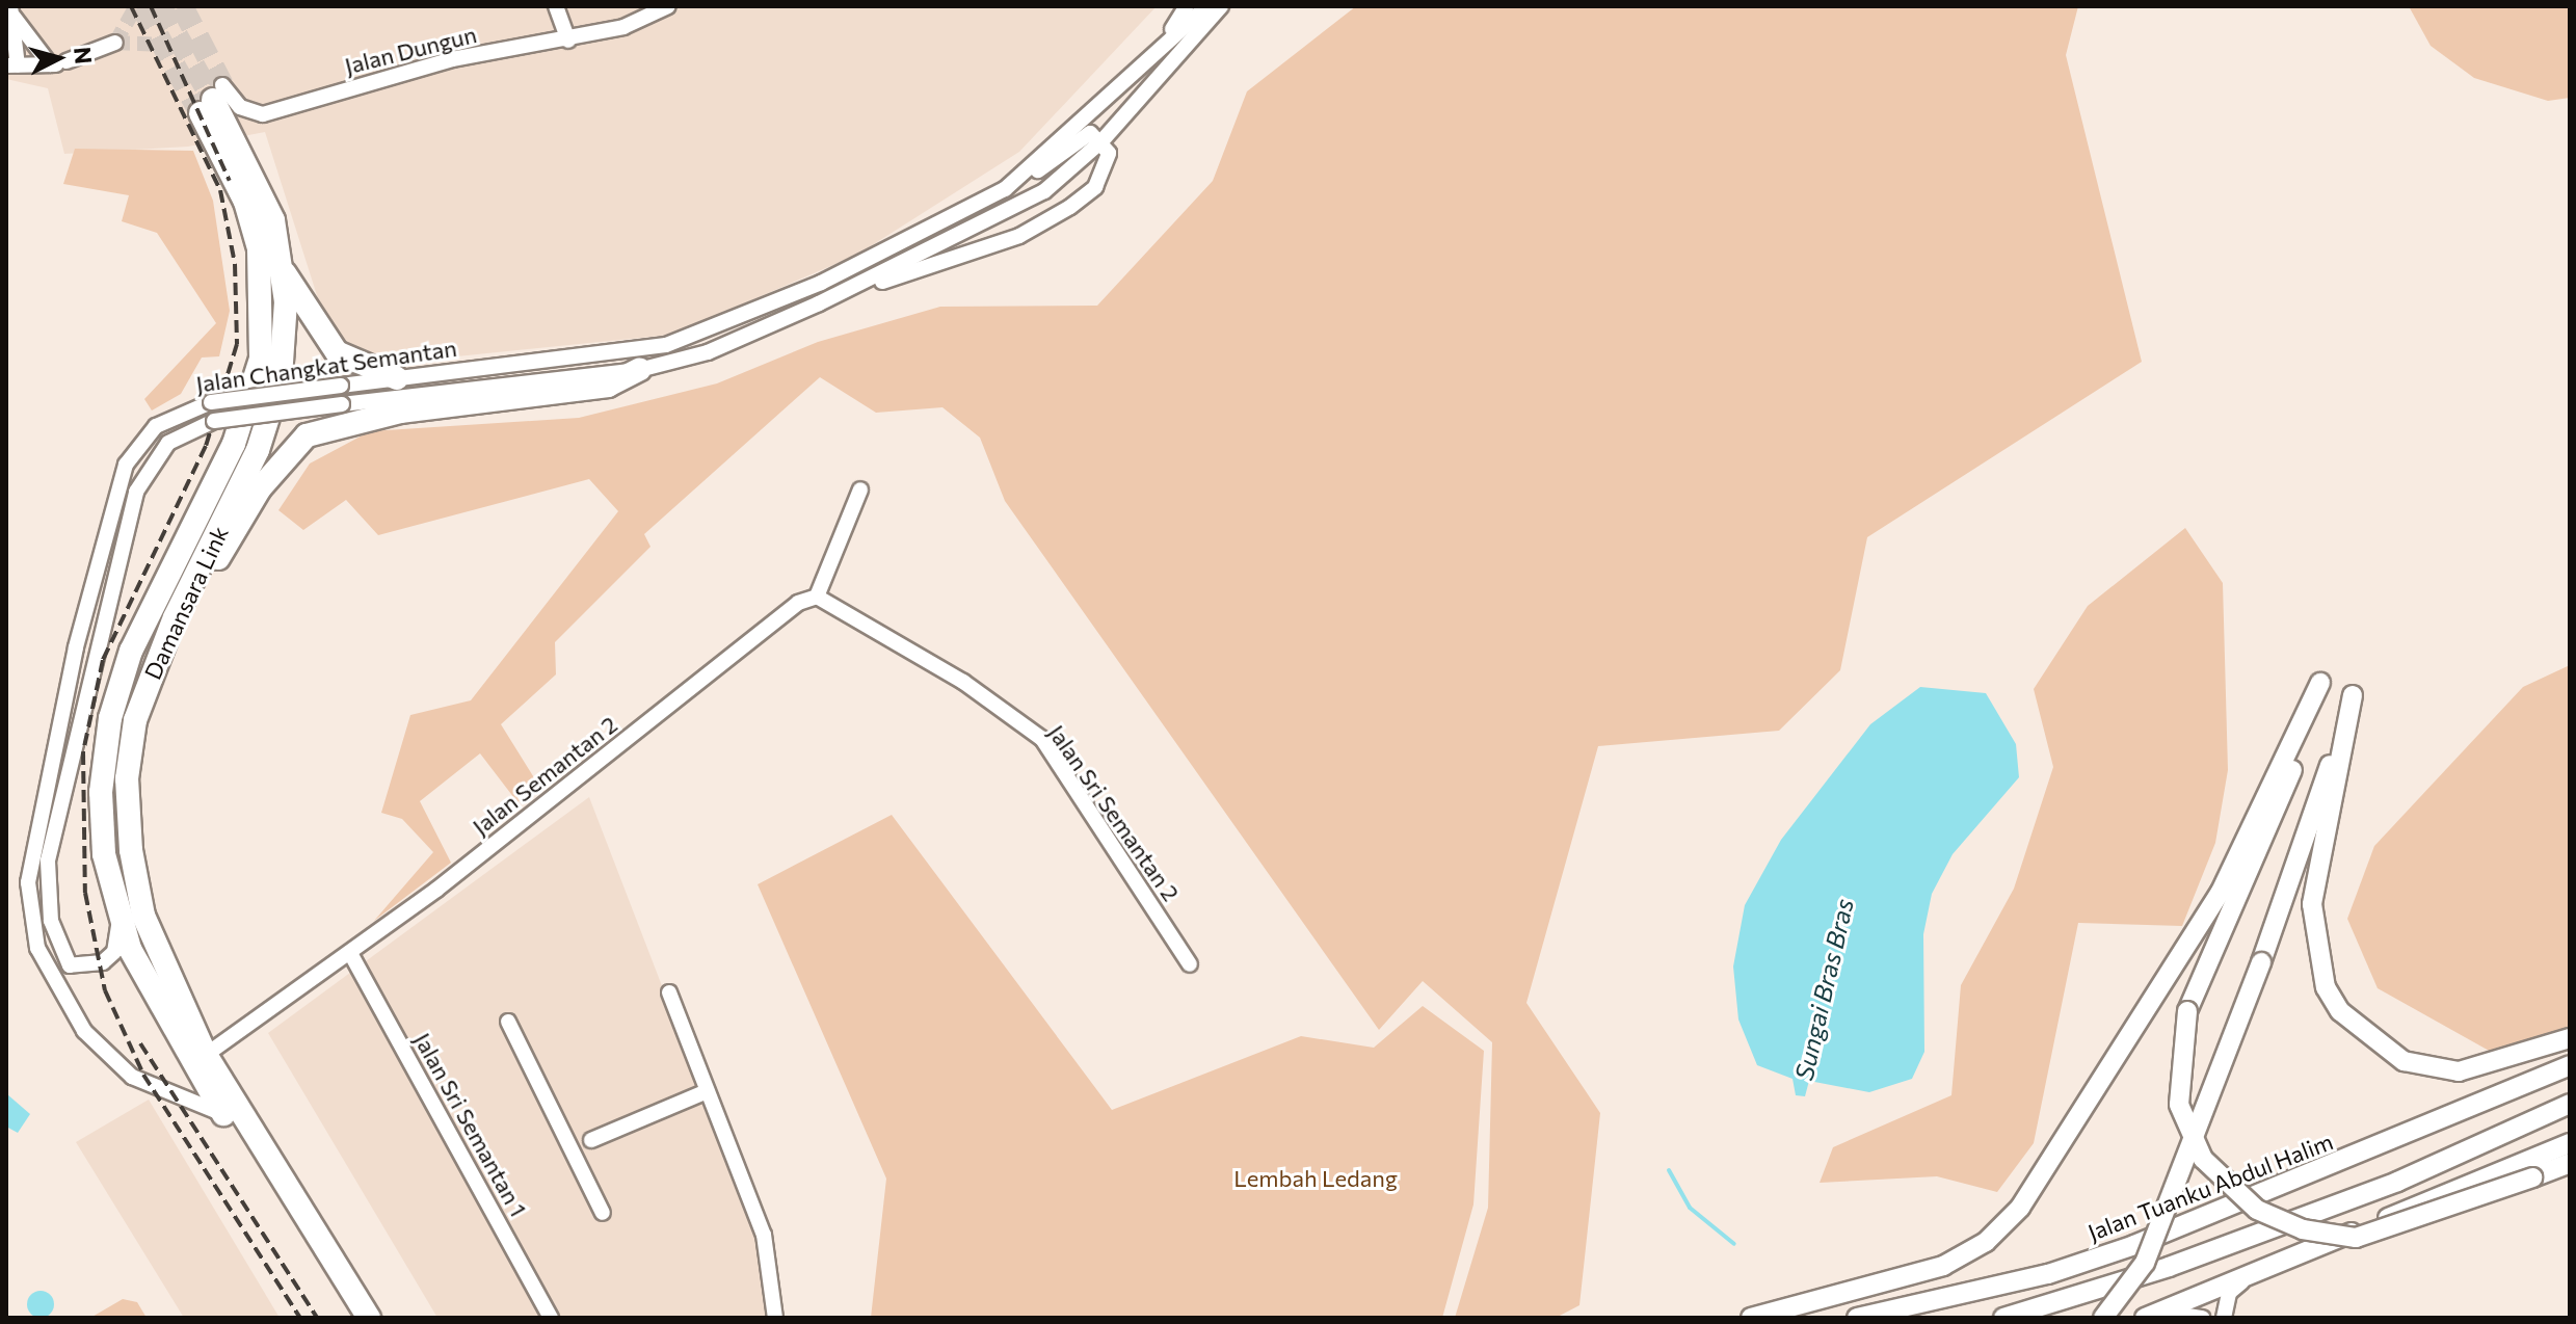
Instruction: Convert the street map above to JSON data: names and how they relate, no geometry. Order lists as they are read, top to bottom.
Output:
{
  "streets": {
    "highway": ["Damansara Link"],
    "main road": ["Jalan Tuanku Abdul Halim"],
    "street": [
      "Jalan Dungun",
      "Jalan Changkat Semantan",
      "Jalan Semantan 2",
      "Jalan Sri Semantan 2",
      "Jalan Sri Semantan 1"
    ]
  },
  "crossings": [
    ["Jalan Dungun", "Damansara Link"],
    ["Jalan Changkat Semantan", "Damansara Link"],
    ["Damansara Link", "Jalan Semantan 2"],
    ["Jalan Semantan 2", "Jalan Sri Semantan 2"],
    ["Jalan Semantan 2", "Jalan Sri Semantan 1"]
  ],
  "water": ["Sungai Bras Bras"],
  "parks": ["Lembah Ledang"],
  "north": "right"
}
